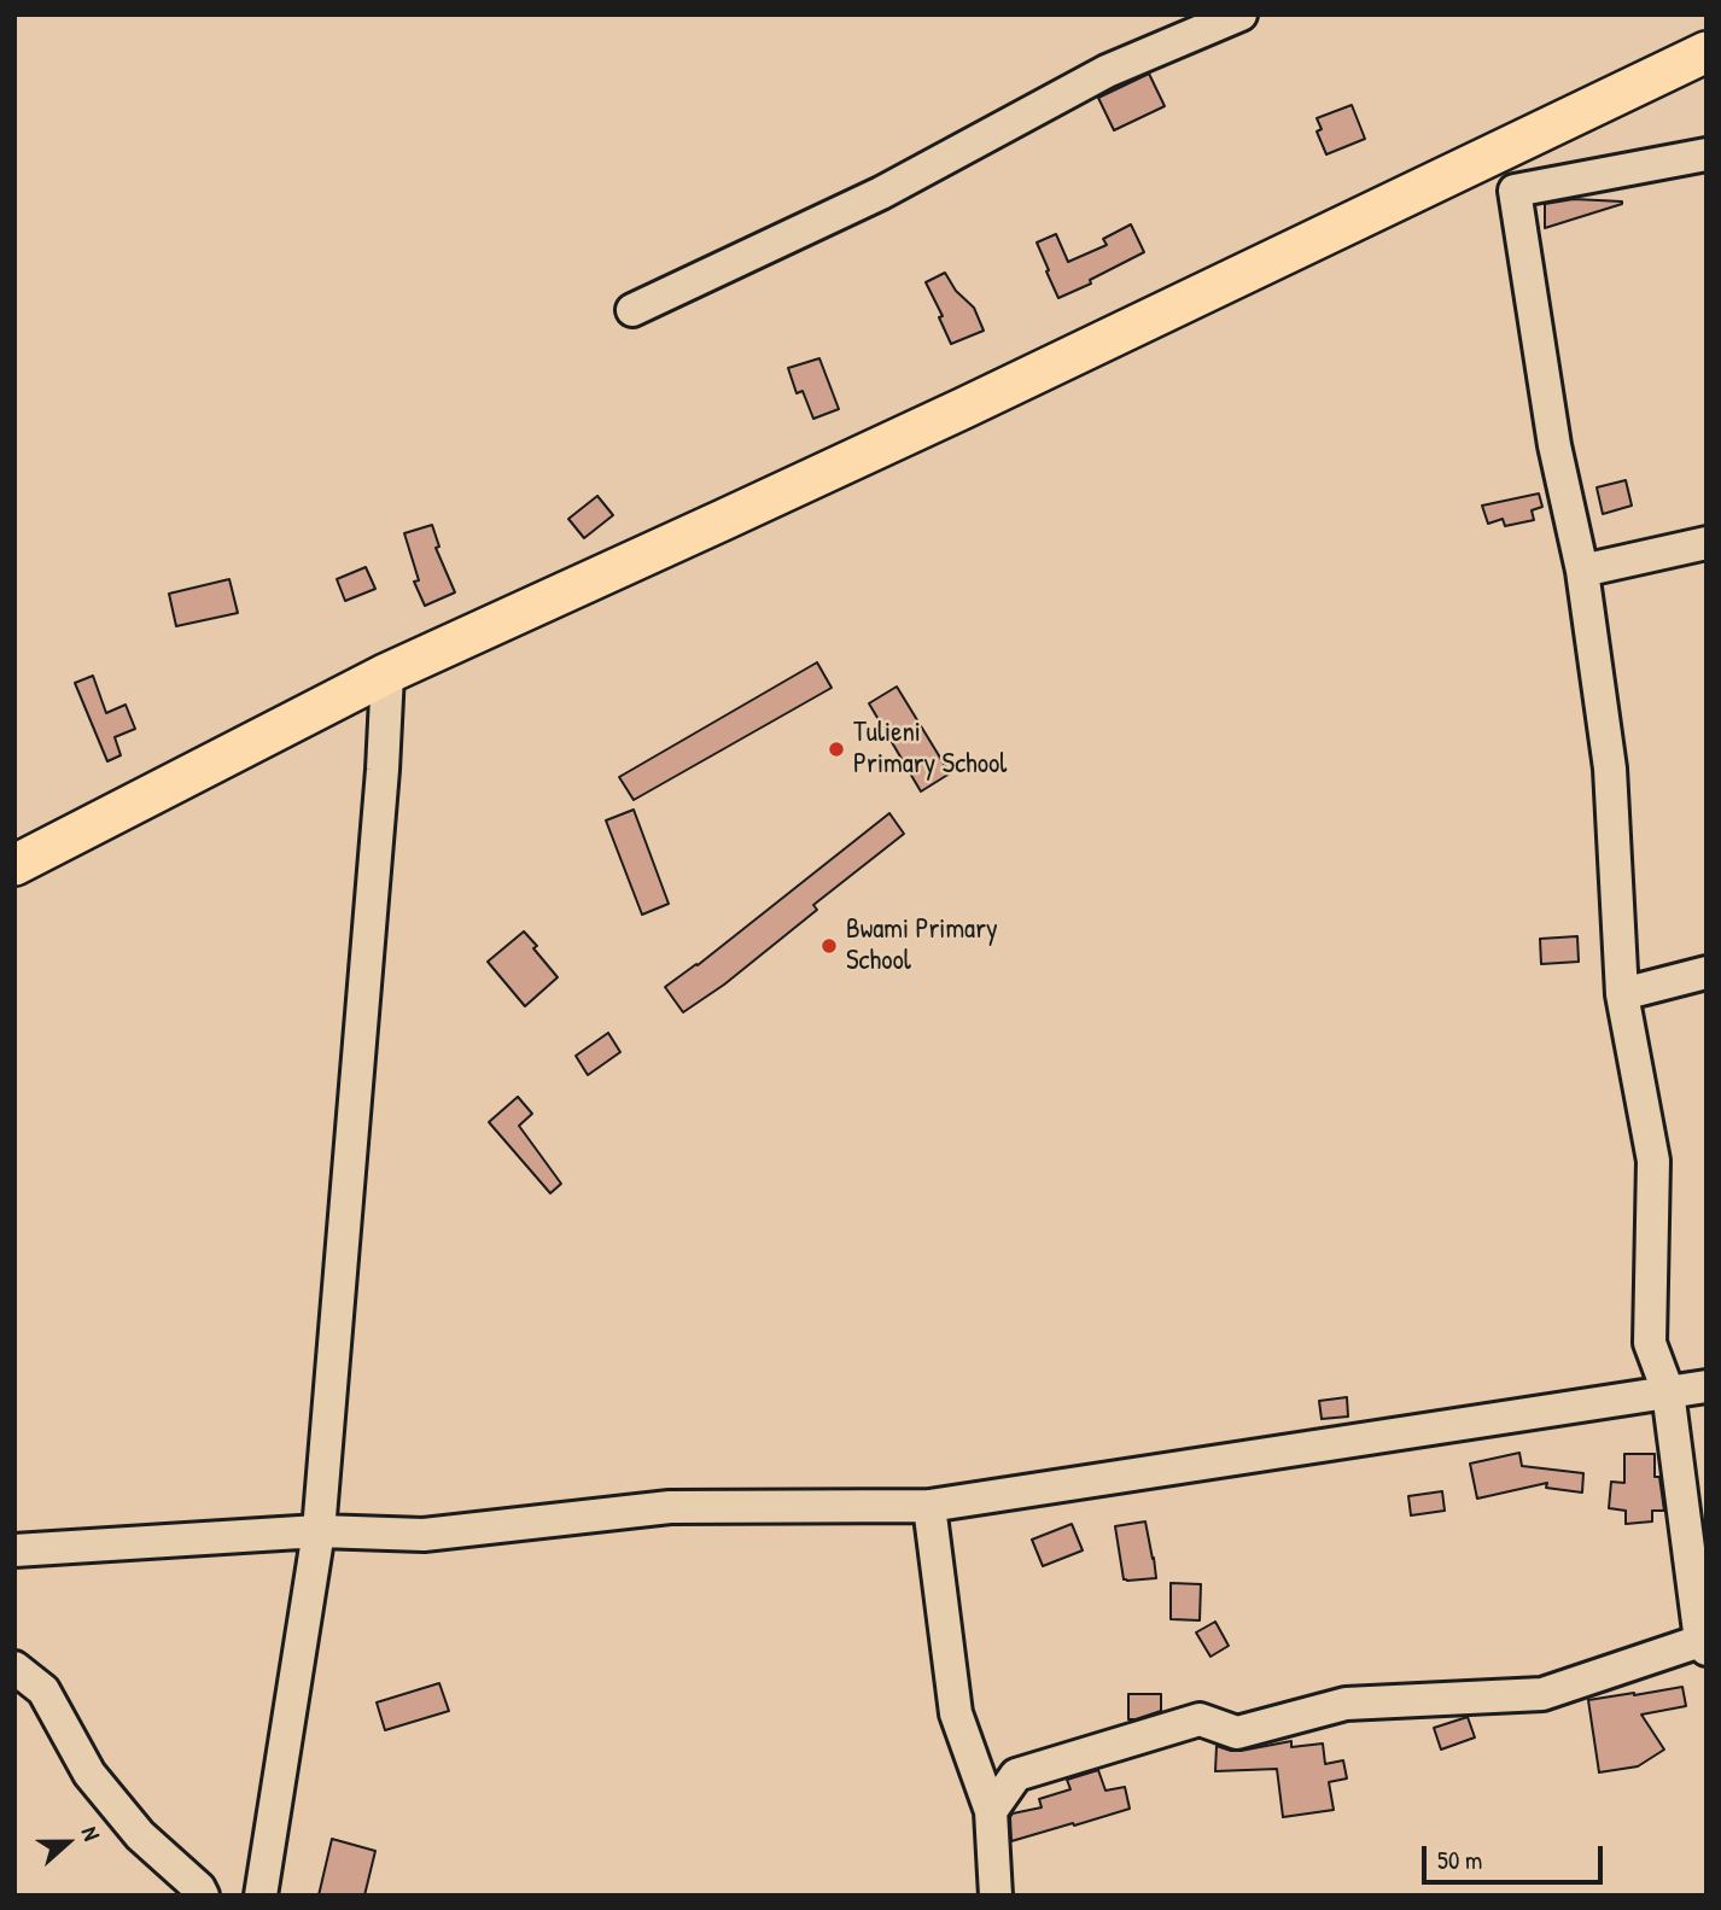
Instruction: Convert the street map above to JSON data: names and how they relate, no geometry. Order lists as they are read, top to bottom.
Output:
{
  "places": ["Tulieni Primary School", "Bwami Primary School"],
  "scale_bar": "50 m",
  "north": "right"
}
